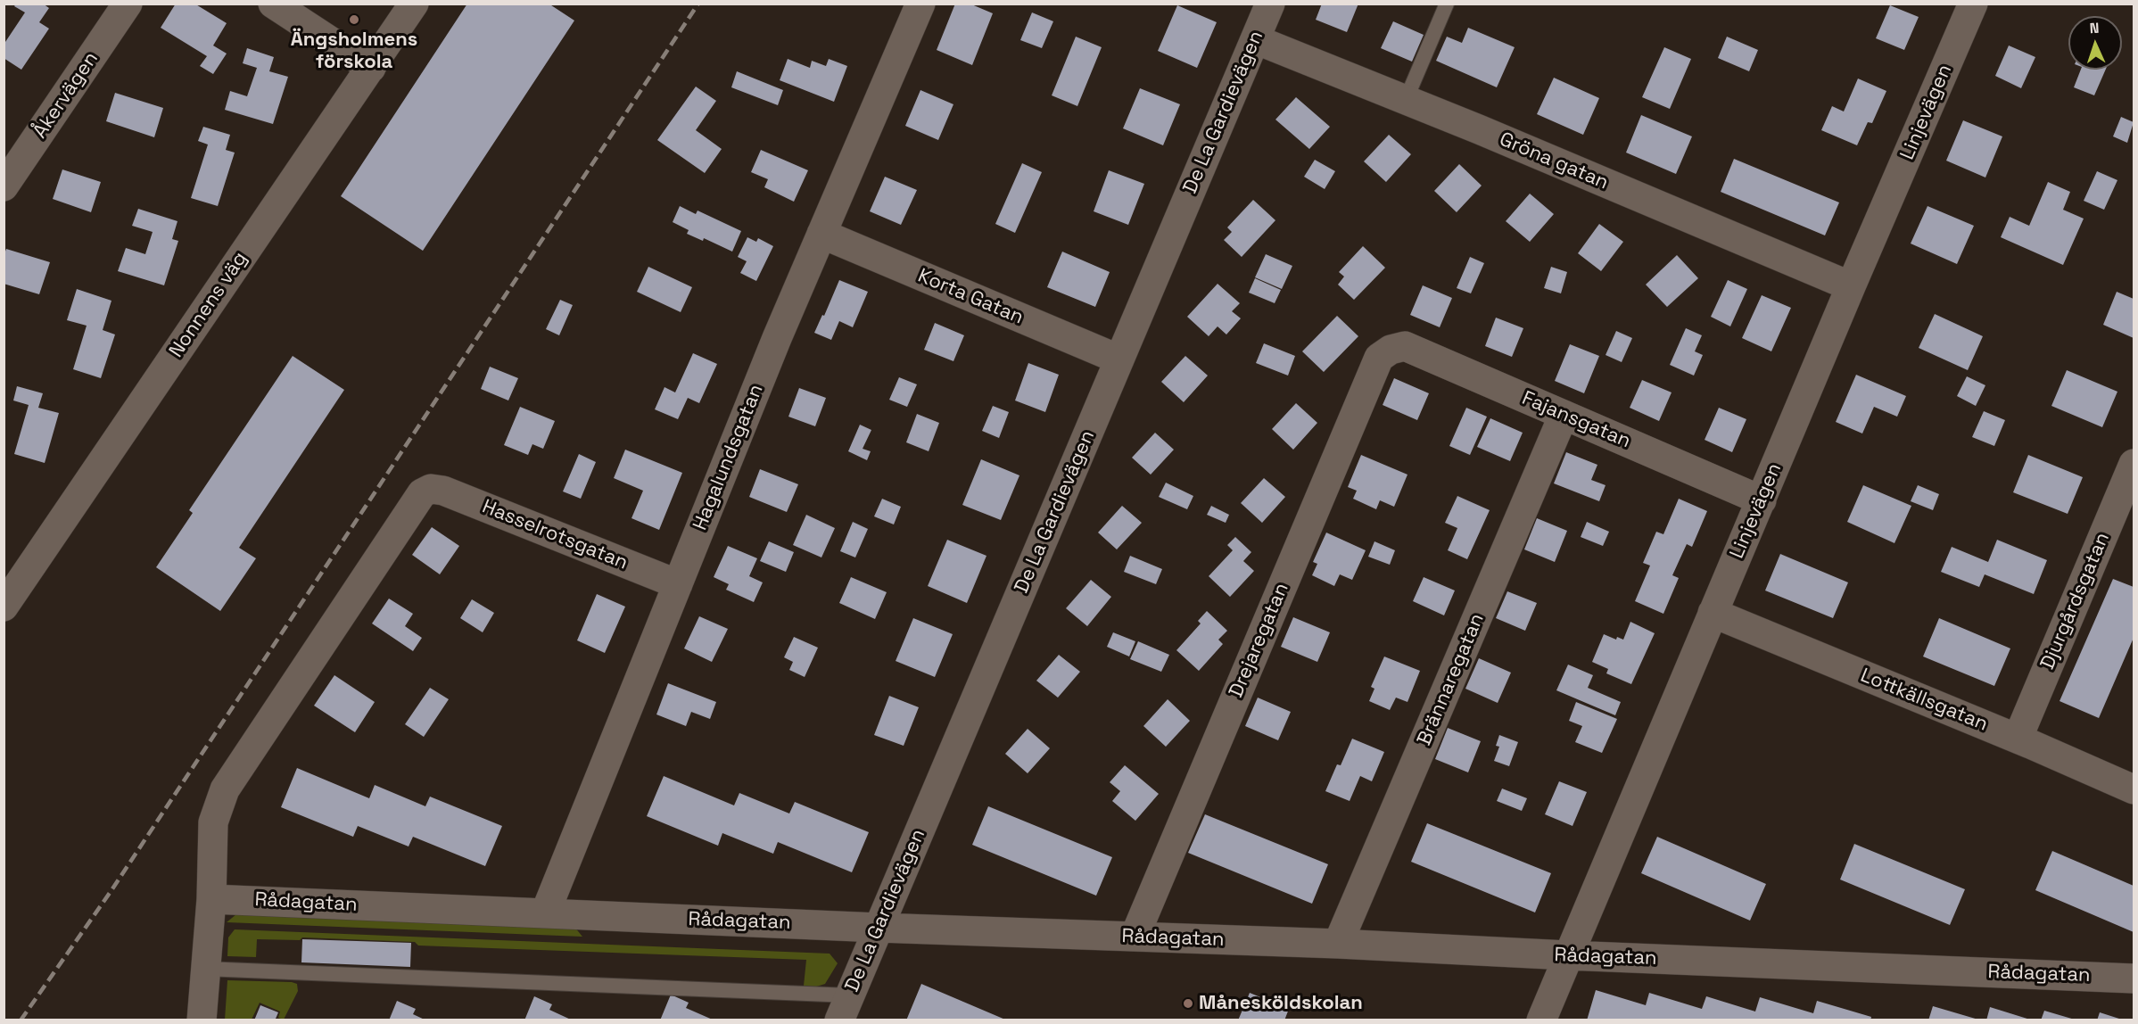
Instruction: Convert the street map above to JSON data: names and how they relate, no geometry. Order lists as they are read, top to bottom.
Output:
{
  "streets": {
    "street": [
      "Åkervägen",
      "De La Gardievägen",
      "Linjevägen",
      "Gröna gatan",
      "Korta Gatan",
      "Nonnens väg",
      "Fajansgatan",
      "Hagalundsgatan",
      "Hasselrotsgatan",
      "Djurgårdsgatan",
      "Drejaregatan",
      "Brännaregatan",
      "Lottkällsgatan",
      "Rådagatan"
    ]
  },
  "crossings": [
    ["De La Gardievägen", "Gröna gatan"],
    ["De La Gardievägen", "Korta Gatan"],
    ["De La Gardievägen", "Rådagatan"],
    ["Linjevägen", "Gröna gatan"],
    ["Linjevägen", "Fajansgatan"],
    ["Linjevägen", "Lottkällsgatan"],
    ["Linjevägen", "Rådagatan"],
    ["Korta Gatan", "Hagalundsgatan"],
    ["Fajansgatan", "Drejaregatan"],
    ["Fajansgatan", "Brännaregatan"],
    ["Hagalundsgatan", "Hasselrotsgatan"],
    ["Hagalundsgatan", "Rådagatan"],
    ["Hasselrotsgatan", "Rådagatan"],
    ["Djurgårdsgatan", "Lottkällsgatan"],
    ["Drejaregatan", "Rådagatan"],
    ["Brännaregatan", "Rådagatan"]
  ],
  "places": ["Ängsholmens förskola", "Månesköldskolan"],
  "north": "top"
}
